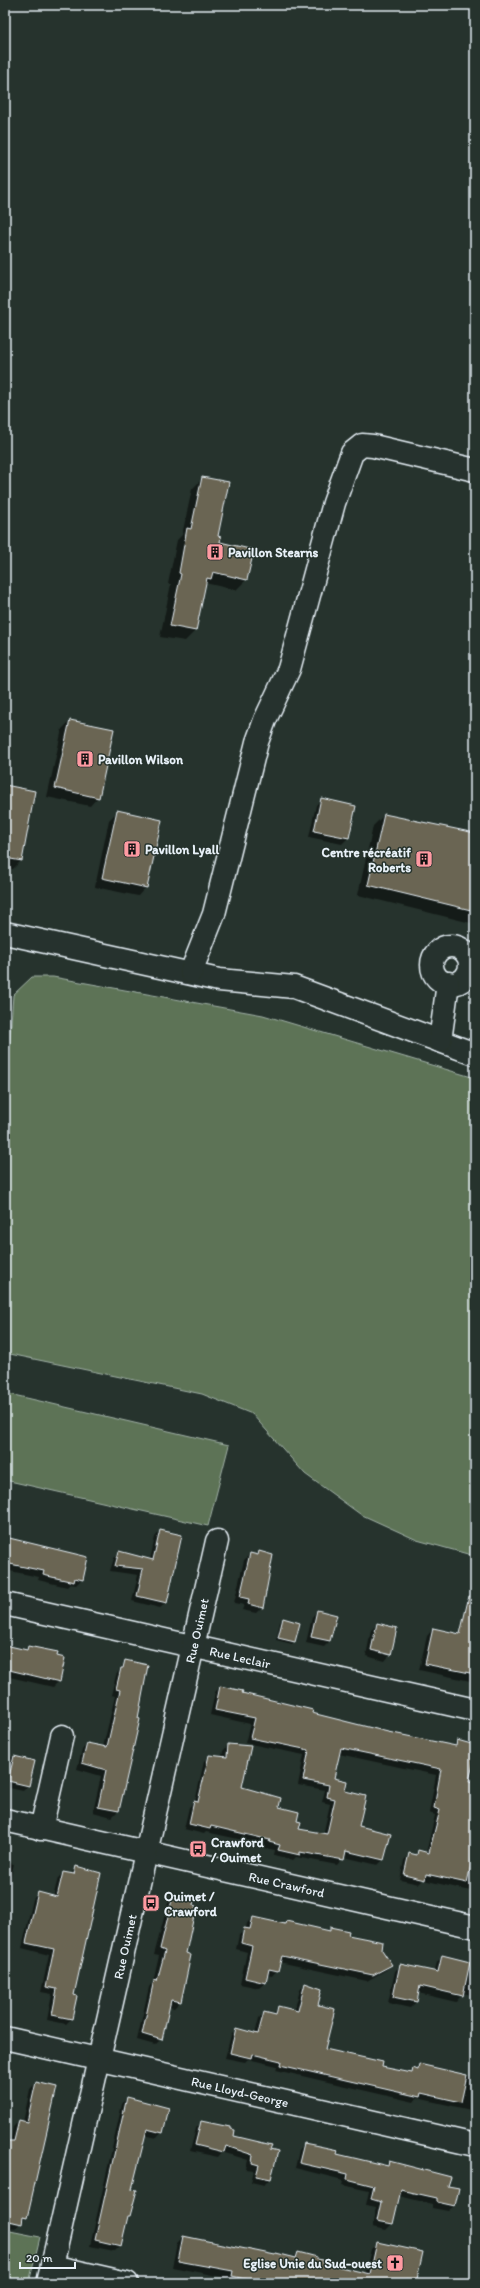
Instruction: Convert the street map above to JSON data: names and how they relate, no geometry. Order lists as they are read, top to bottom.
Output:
{
  "streets": {
    "street": [
      "Rue Ouimet",
      "Rue Leclair",
      "Rue Crawford",
      "Rue Lloyd-George"
    ]
  },
  "crossings": [
    ["Rue Ouimet", "Rue Leclair"],
    ["Rue Ouimet", "Rue Crawford"],
    ["Rue Ouimet", "Rue Lloyd-George"]
  ],
  "places": {
    "building": [
      "Pavillon Stearns",
      "Pavillon Wilson",
      "Pavillon Lyall",
      "Centre récréatif Roberts"
    ],
    "bus stop": ["Crawford / Ouimet", "Ouimet / Crawford"],
    "church": ["Eglise Unie du Sud-ouest"]
  },
  "scale_bar": "20 m"
}
